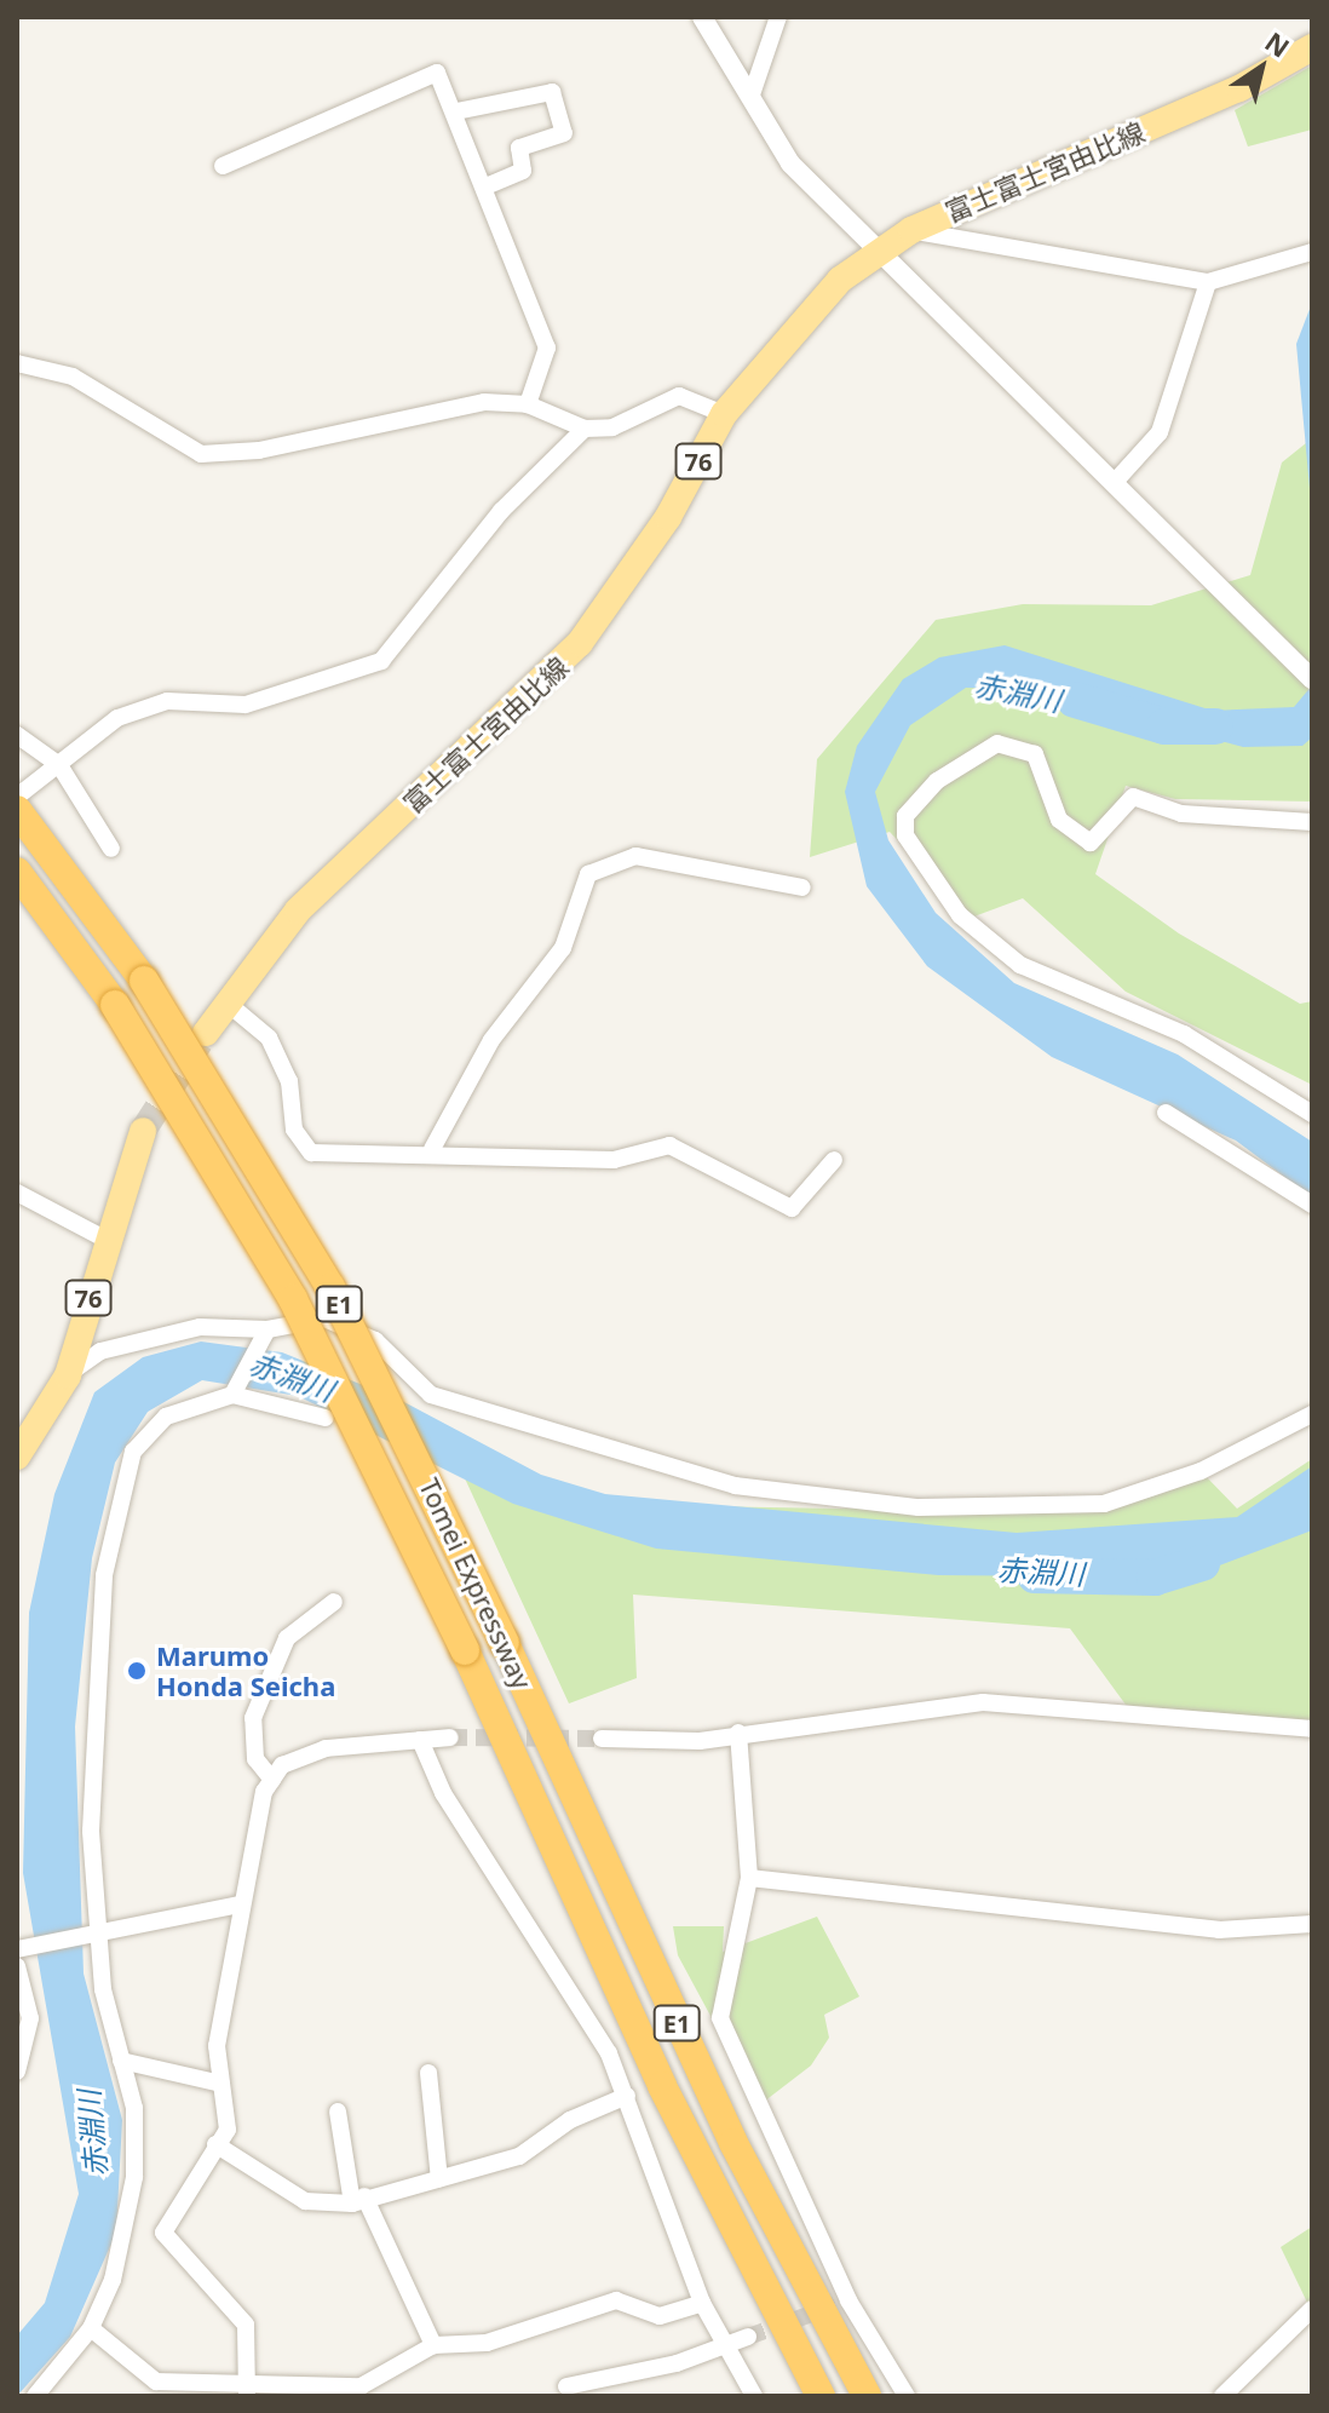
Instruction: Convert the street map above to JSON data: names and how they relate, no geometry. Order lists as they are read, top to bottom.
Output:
{
  "streets": {
    "highway": ["E1", "Tomei Expressway"],
    "main road": ["富士富士宮由比線", "76"]
  },
  "water": ["赤淵川"],
  "places": ["Marumo Honda Seicha"],
  "north": "top right"
}
